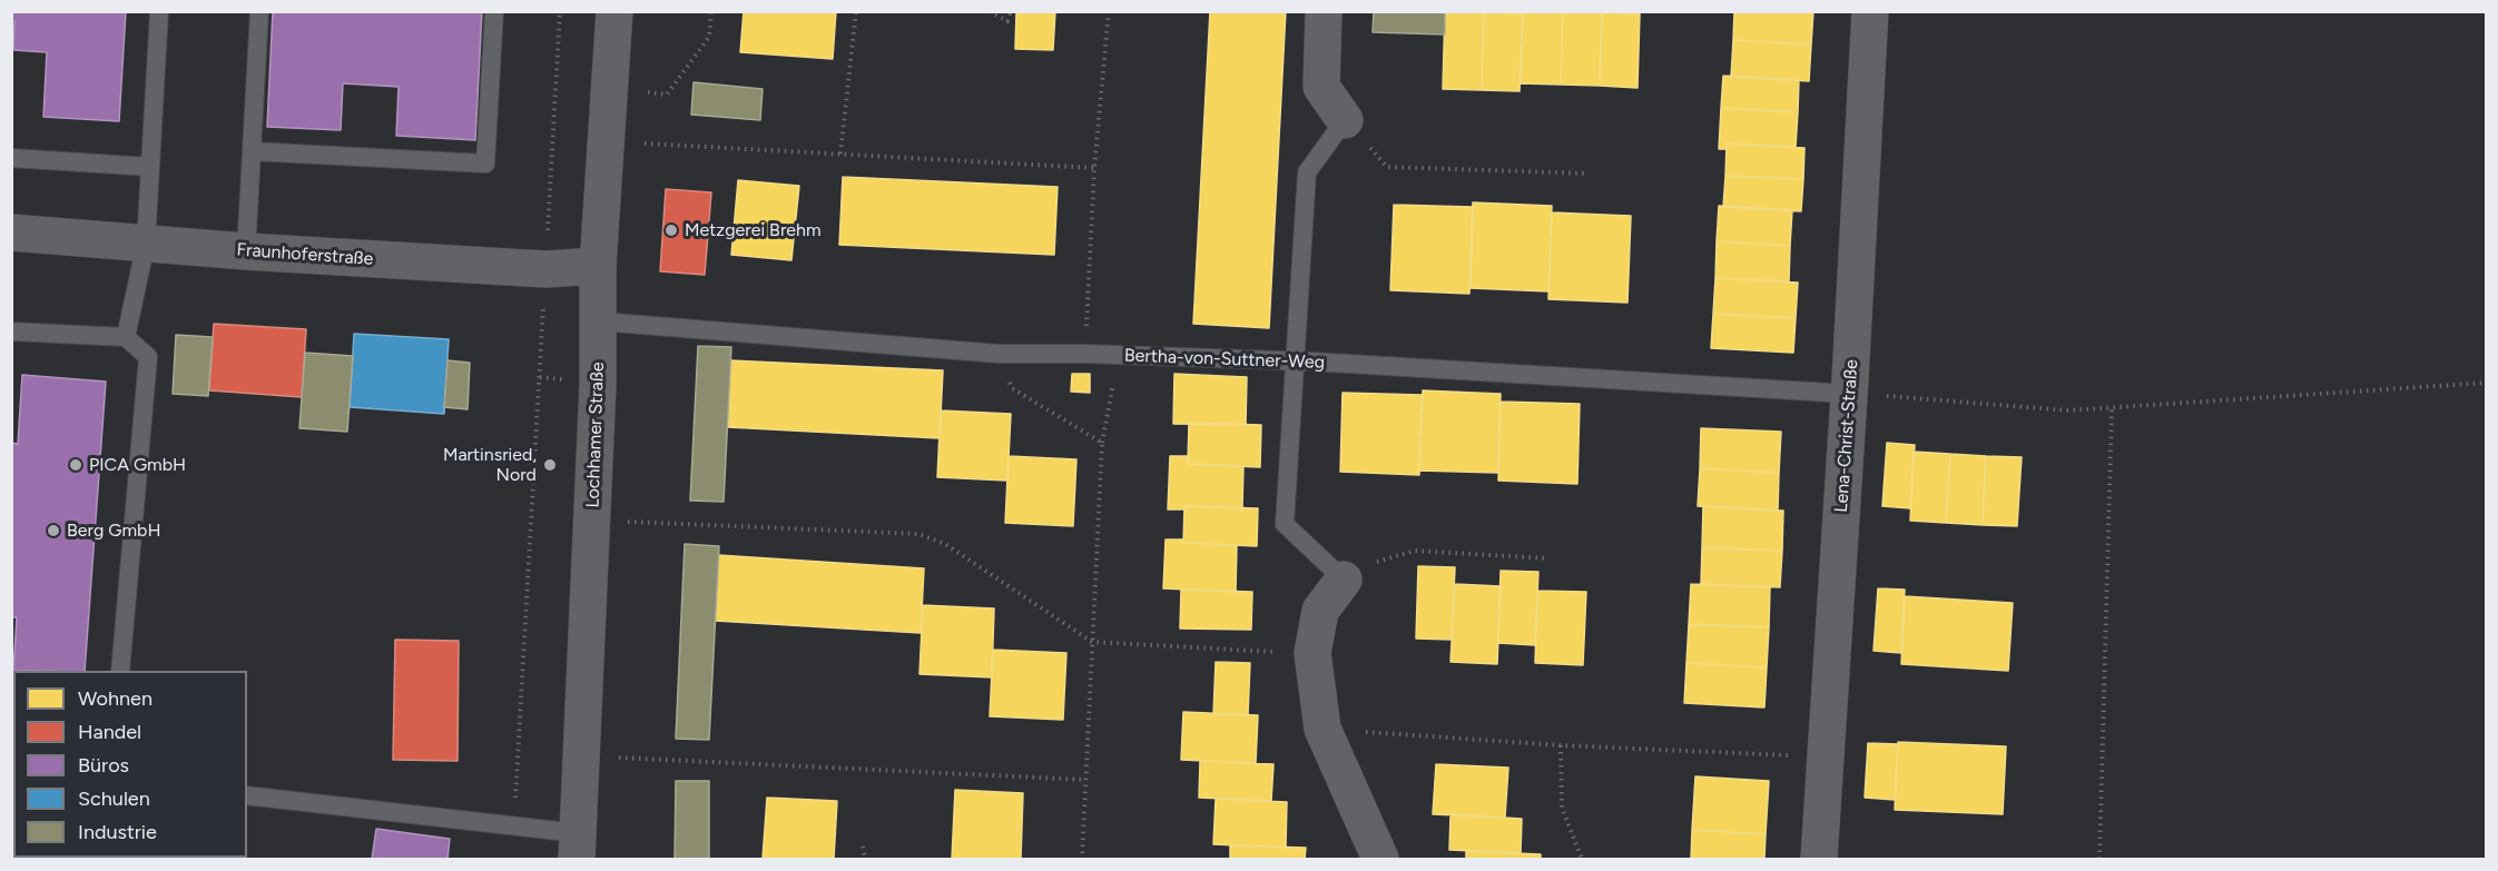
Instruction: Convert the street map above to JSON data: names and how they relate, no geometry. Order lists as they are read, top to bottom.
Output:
{
  "streets": {
    "street": ["Fraunhoferstraße", "Lochhamer Straße", "Lena-Christ-Straße"],
    "lane": ["Bertha-von-Suttner-Weg"]
  },
  "crossings": [
    ["Fraunhoferstraße", "Lochhamer Straße"],
    ["Bertha-von-Suttner-Weg", "Lochhamer Straße"],
    ["Bertha-von-Suttner-Weg", "Lena-Christ-Straße"]
  ],
  "places": [
    "Metzgerei Brehm",
    "PICA GmbH",
    "Martinsried, Nord",
    "Berg GmbH"
  ],
  "legend": [
    "Wohnen",
    "Handel",
    "Büros",
    "Schulen",
    "Industrie"
  ]
}
